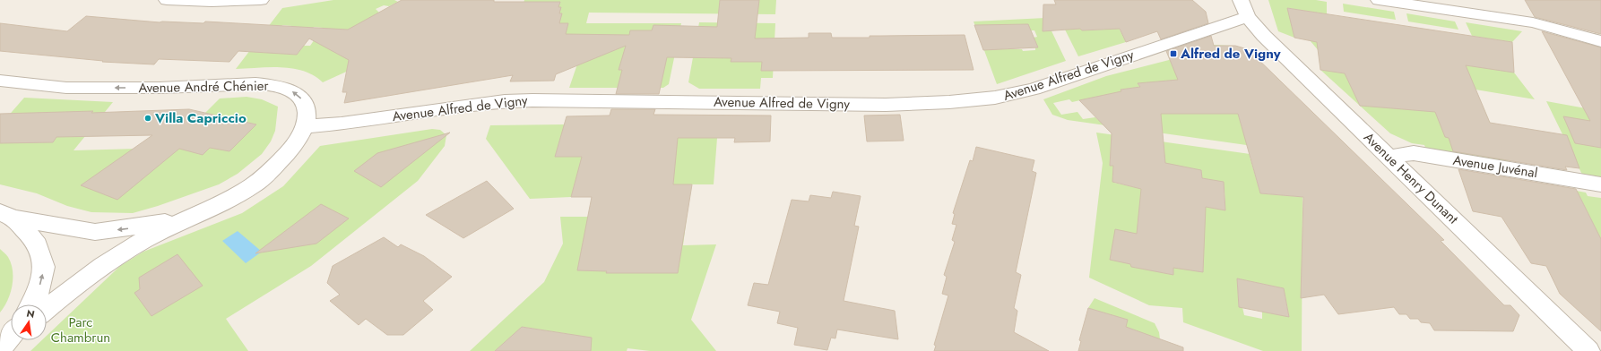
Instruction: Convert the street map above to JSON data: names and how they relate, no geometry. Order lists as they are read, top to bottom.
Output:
{
  "streets": {
    "street": [
      "Avenue Alfred de Vigny",
      "Avenue André Chénier",
      "Avenue Juvénal",
      "Avenue Henry Dunant"
    ]
  },
  "crossings": [
    ["Avenue Alfred de Vigny", "Avenue André Chénier"],
    ["Avenue Alfred de Vigny", "Avenue Henry Dunant"],
    ["Avenue Juvénal", "Avenue Henry Dunant"]
  ],
  "parks": ["Parc Chambrun"],
  "places": {
    "transit": ["Alfred de Vigny"],
    "other": ["Villa Capriccio"]
  },
  "north": "top"
}
